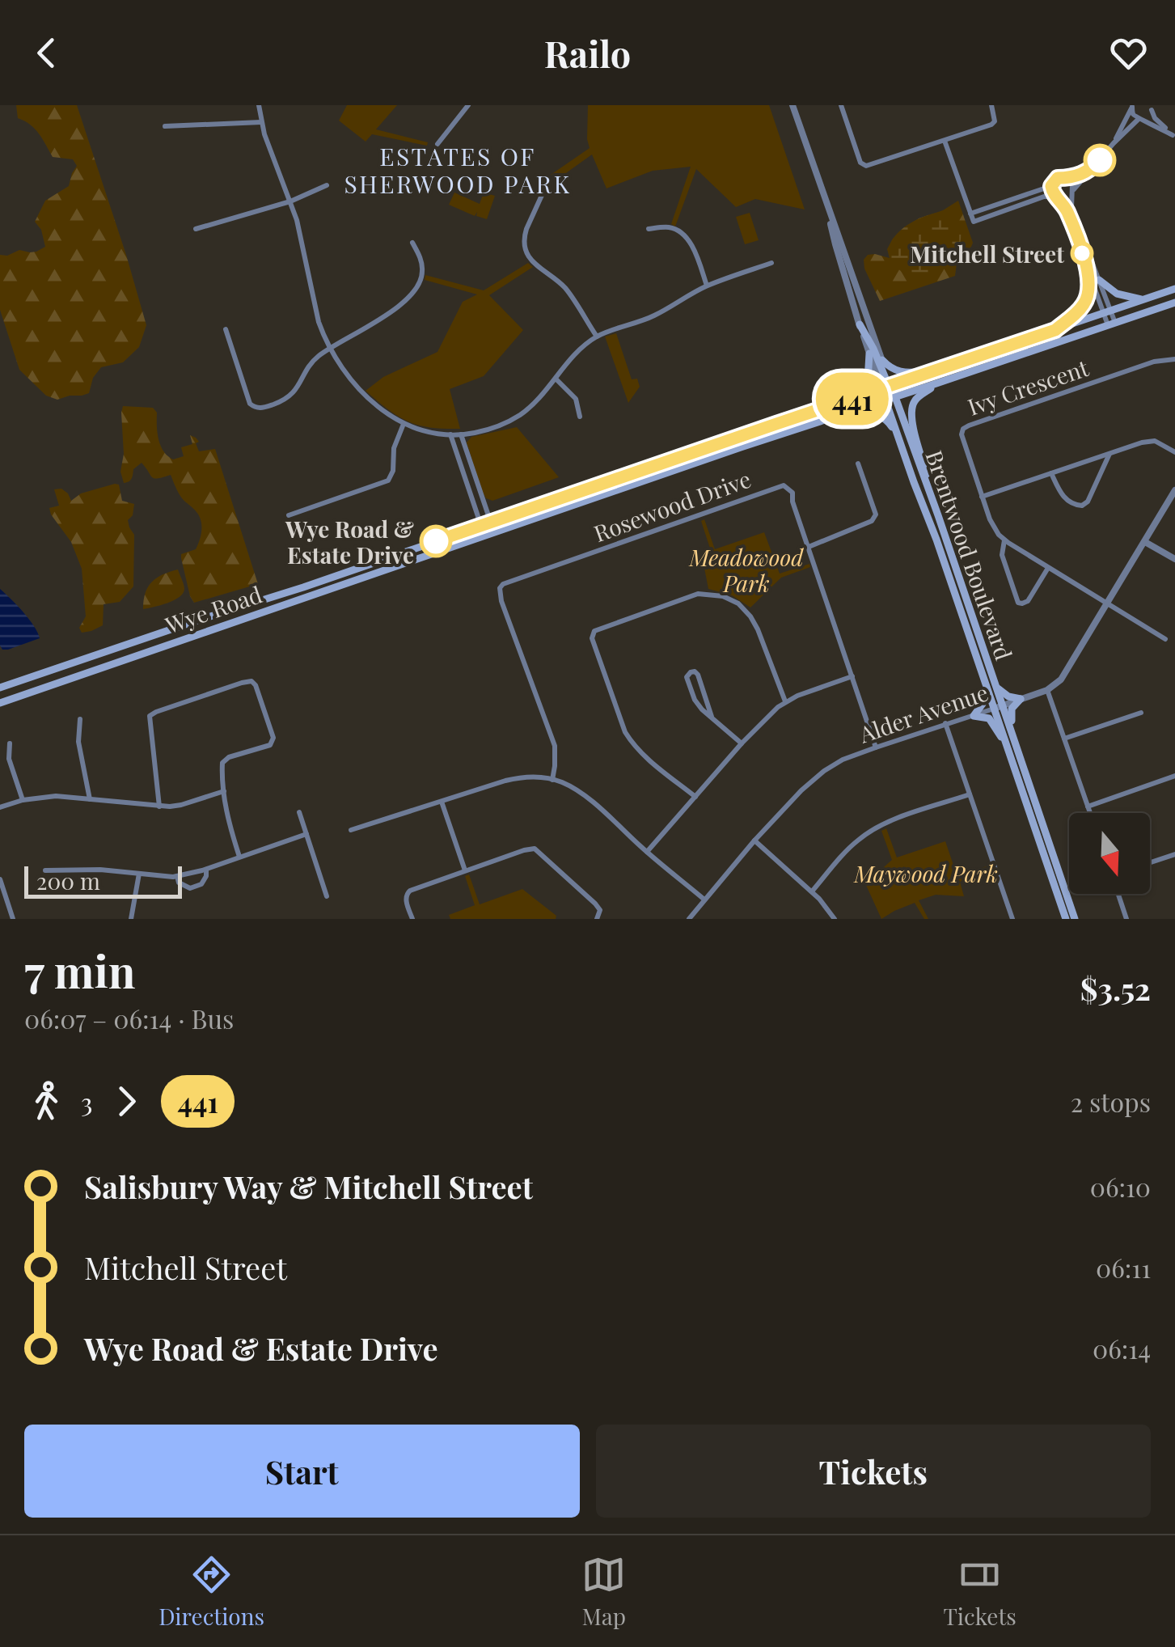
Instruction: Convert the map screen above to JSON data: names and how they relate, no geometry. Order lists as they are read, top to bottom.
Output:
{
  "streets": {
    "main road": ["Brentwood Boulevard", "Wye Road"],
    "street": ["Ivy Crescent", "Rosewood Drive", "Alder Avenue"]
  },
  "crossings": [
    ["Ivy Crescent", "Alder Avenue"],
    ["Rosewood Drive", "Alder Avenue"],
    ["Brentwood Boulevard", "Wye Road"],
    ["Brentwood Boulevard", "Alder Avenue"]
  ],
  "districts": ["ESTATES OF SHERWOOD PARK"],
  "parks": ["Meadowood Park", "Maywood Park"],
  "places": ["Mitchell Street", "Wye Road & Estate Drive"],
  "lines": ["bus line 441"],
  "scale_bar": "200 m",
  "north": "bottom",
  "page": {
    "header": "Railo",
    "on_map": "441",
    "scale": "200 m",
    "heading": ["7 min", "06:07 – 06:14 · Bus", "$3.52"],
    "legs": ["3", "441", "2 stops"],
    "list": [
      {
        "name": "Salisbury Way & Mitchell Street",
        "value": "06:10"
      },
      {
        "name": "Mitchell Street",
        "value": "06:11"
      },
      {
        "name": "Wye Road & Estate Drive",
        "value": "06:14"
      }
    ],
    "buttons": ["Start", "Tickets"],
    "tabs": ["Directions", "Map", "Tickets"]
  }
}
